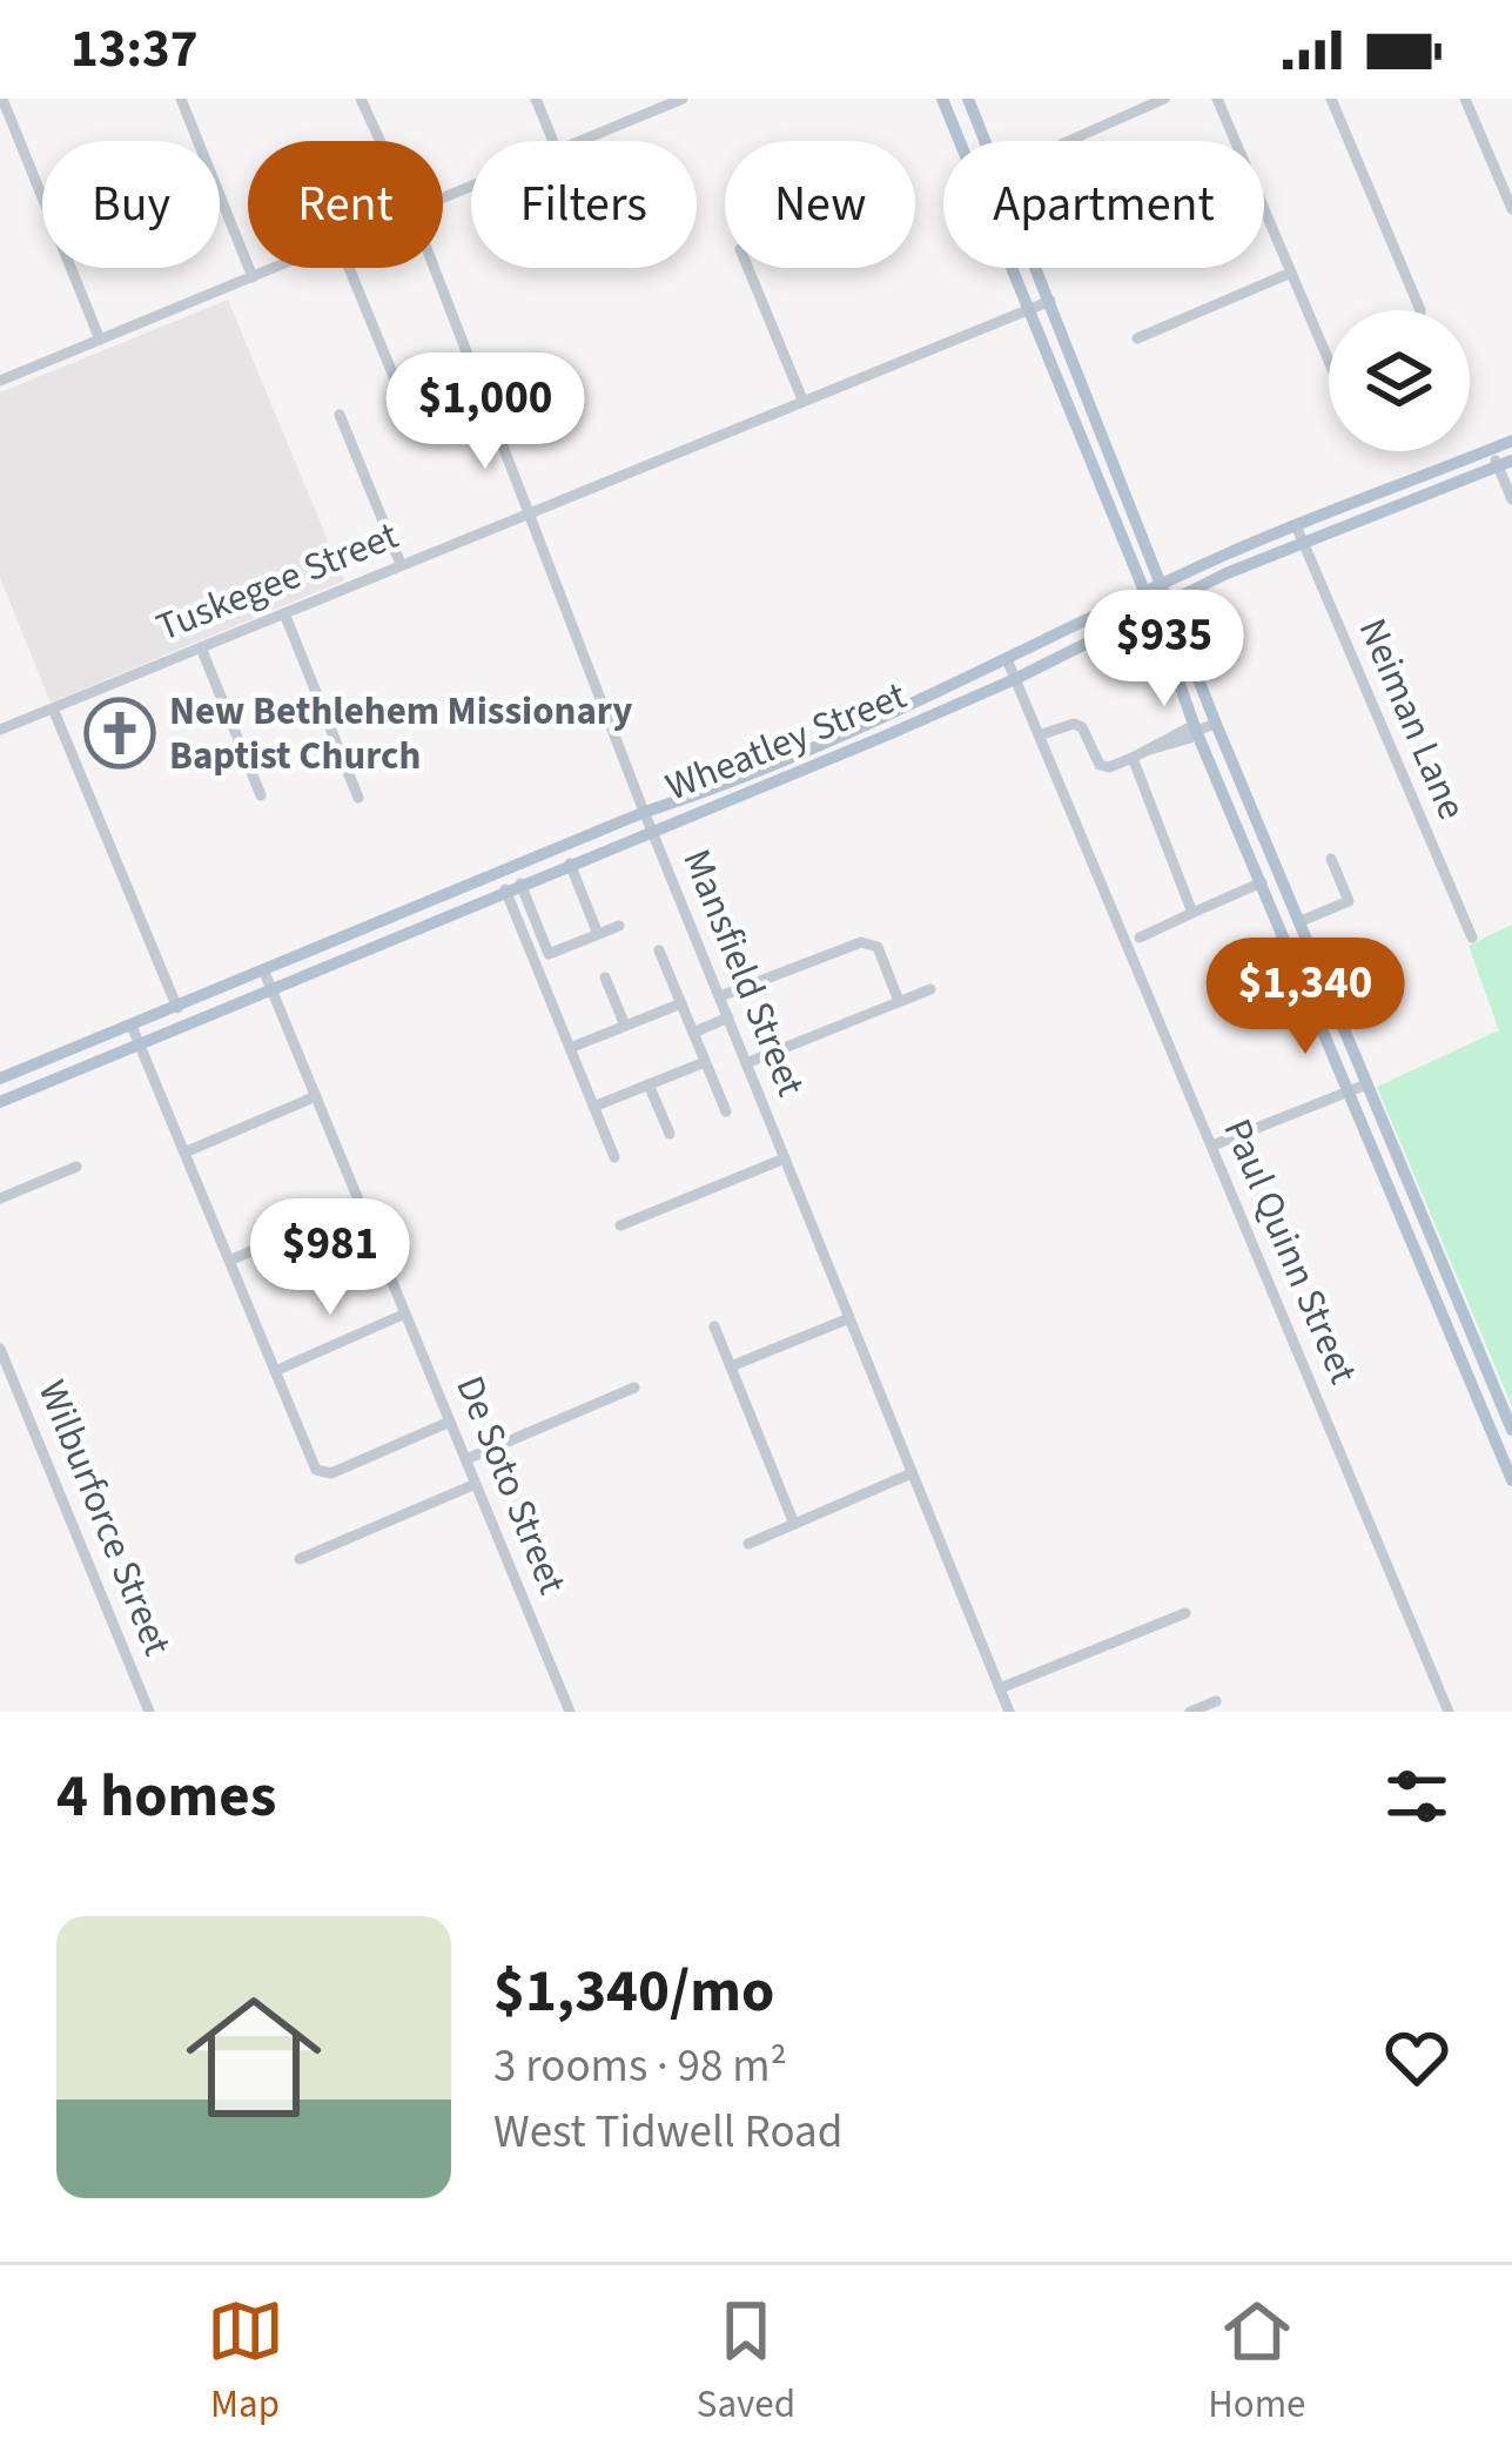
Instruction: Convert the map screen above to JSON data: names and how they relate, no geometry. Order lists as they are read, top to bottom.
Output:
{
  "streets": {
    "main road": ["Wheatley Street"],
    "street": [
      "Tuskegee Street",
      "Neiman Lane",
      "Mansfield Street",
      "Paul Quinn Street",
      "De Soto Street",
      "Wilburforce Street"
    ]
  },
  "crossings": [
    ["Tuskegee Street", "Mansfield Street"],
    ["Neiman Lane", "Wheatley Street"],
    ["Wheatley Street", "Mansfield Street"],
    ["Wheatley Street", "Paul Quinn Street"],
    ["Wheatley Street", "De Soto Street"]
  ],
  "places": {
    "church": ["New Bethlehem Missionary Baptist Church"]
  },
  "page": {
    "status": "13:37",
    "chip": [
      "Buy",
      "Rent",
      "Filters",
      "New",
      "Apartment"
    ],
    "price": [
      "$1,000",
      "$935",
      "$1,340",
      "$981"
    ],
    "heading": "4 homes",
    "list": [
      {
        "name": "$1,340/mo",
        "note": "3 rooms · 98 m² · West Tidwell Road"
      }
    ],
    "tabs": ["Map", "Saved", "Home"]
  }
}
